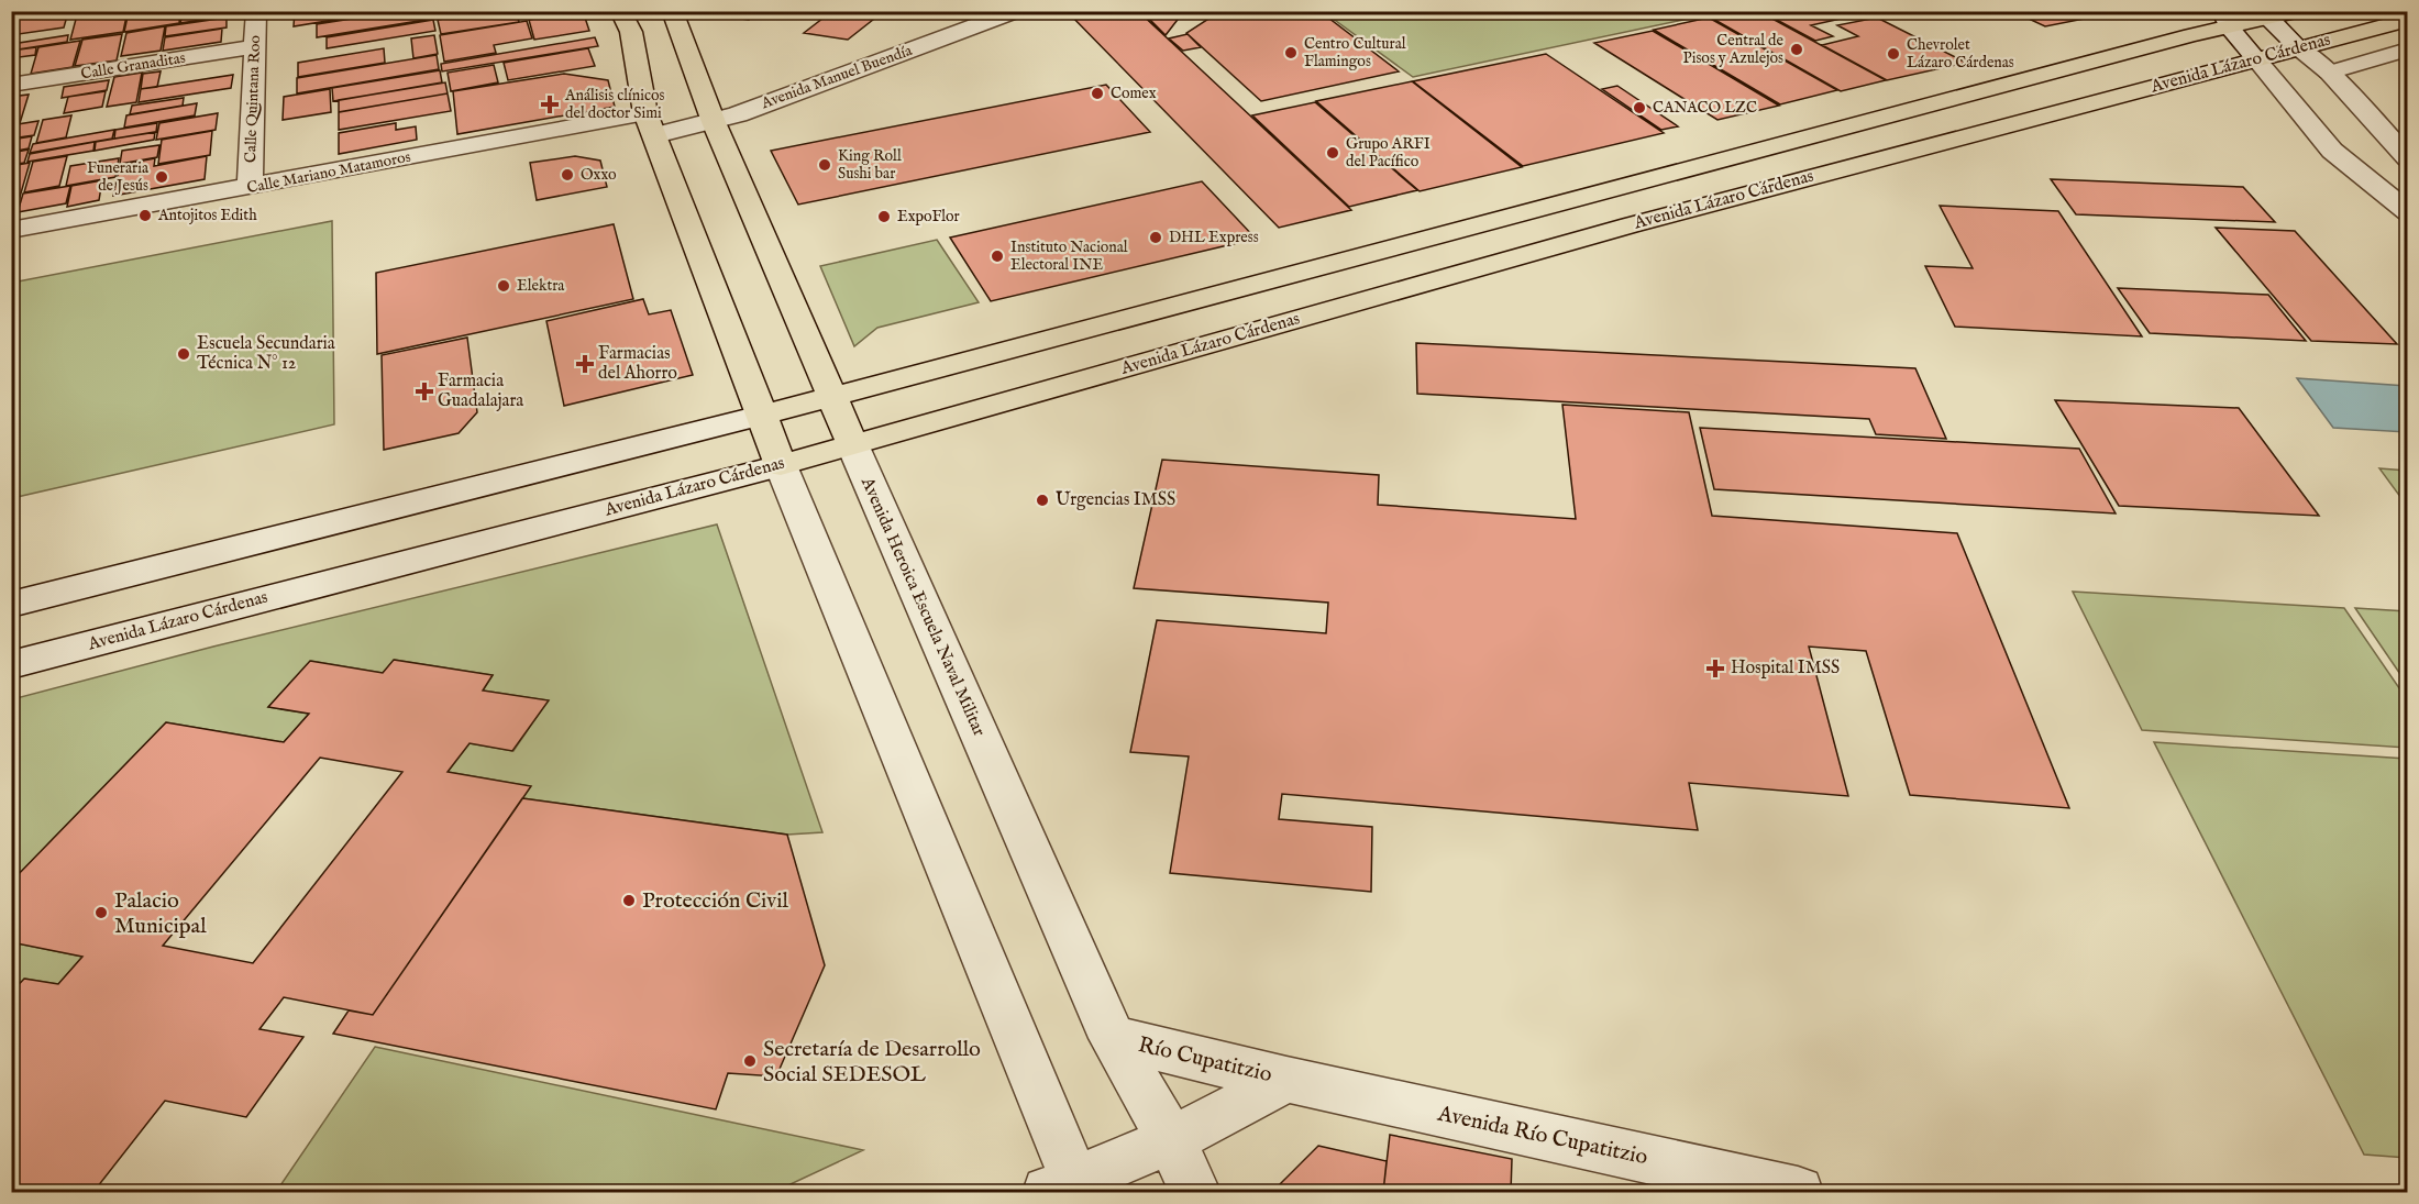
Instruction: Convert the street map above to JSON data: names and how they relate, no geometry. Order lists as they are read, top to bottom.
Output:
{
  "streets": {
    "main road": ["Avenida Lázaro Cárdenas", "Avenida Heroica Escuela Naval Militar"],
    "street": [
      "Calle Granaditas",
      "Avenida Manuel Buendía",
      "Calle Quintana Roo",
      "Calle Mariano Matamoros",
      "Río Cupatitzio",
      "Avenida Río Cupatitzio"
    ]
  },
  "crossings": [
    ["Avenida Lázaro Cárdenas", "Avenida Heroica Escuela Naval Militar"],
    ["Calle Granaditas", "Calle Quintana Roo"],
    ["Avenida Manuel Buendía", "Calle Mariano Matamoros"],
    ["Avenida Manuel Buendía", "Avenida Heroica Escuela Naval Militar"],
    ["Calle Quintana Roo", "Calle Mariano Matamoros"],
    ["Calle Mariano Matamoros", "Avenida Heroica Escuela Naval Militar"],
    ["Avenida Heroica Escuela Naval Militar", "Río Cupatitzio"],
    ["Río Cupatitzio", "Avenida Río Cupatitzio"]
  ],
  "places": {
    "other": [
      "Central de Pisos y Azulejos",
      "Centro Cultural Flamingos",
      "Chevrolet Lázaro Cárdenas",
      "Comex",
      "CANACO LZC",
      "Grupo ARFI del Pacífico",
      "King Roll Sushi bar",
      "Oxxo",
      "Funeraria de Jesús",
      "Antojitos Edith",
      "ExpoFlor",
      "DHL Express",
      "Instituto Nacional Electoral INE",
      "Elektra",
      "Escuela Secundaria Técnica N° 12",
      "Urgencias IMSS",
      "Protección Civil",
      "Palacio Municipal",
      "Secretaría de Desarrollo Social SEDESOL"
    ],
    "health": [
      "Análisis clínicos del doctor Simi",
      "Farmacias del Ahorro",
      "Farmacia Guadalajara",
      "Hospital IMSS"
    ]
  }
}
